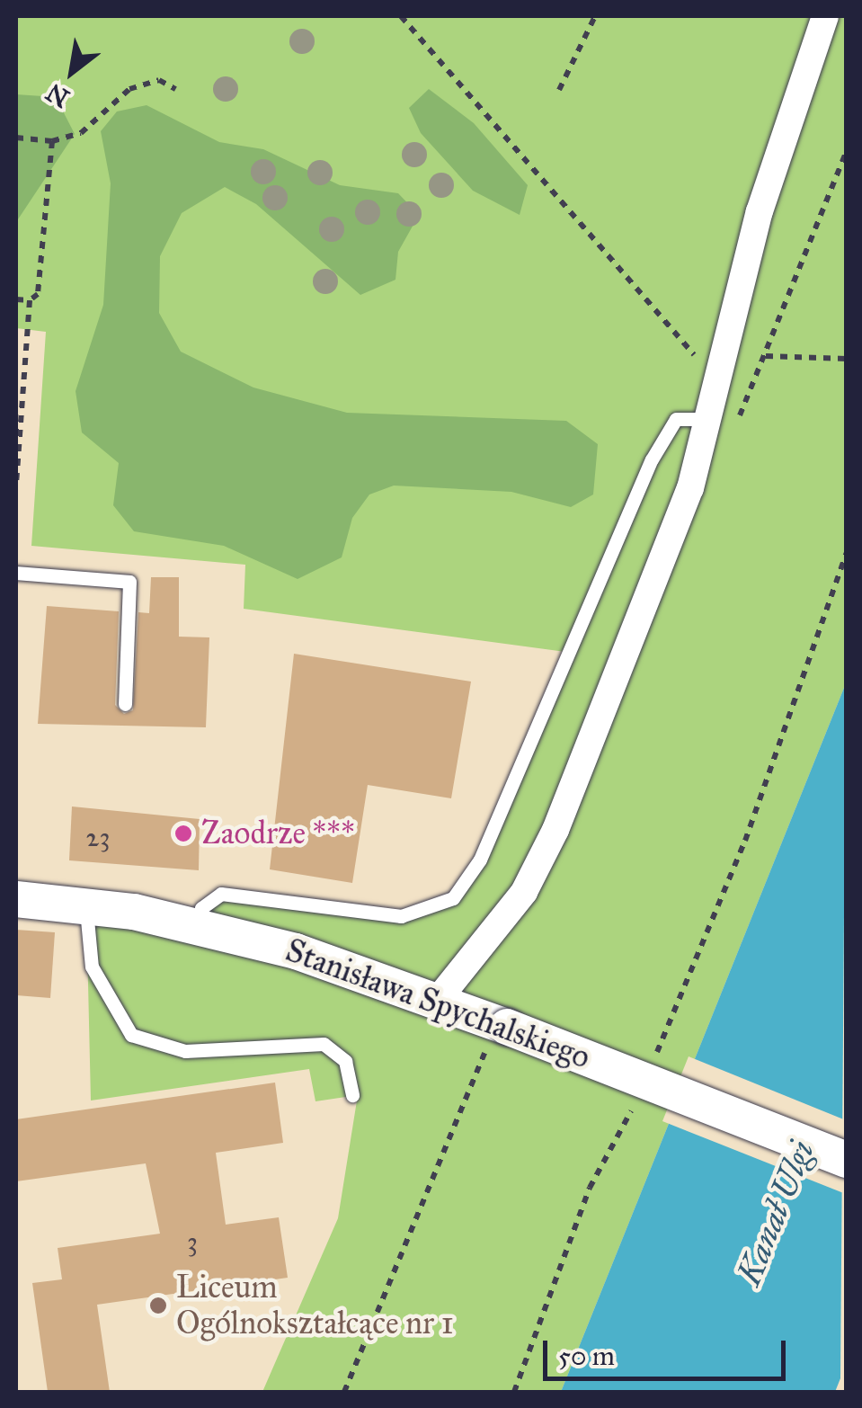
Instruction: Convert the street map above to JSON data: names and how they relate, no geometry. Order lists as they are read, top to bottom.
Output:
{
  "streets": {
    "street": ["Stanisława Spychalskiego"]
  },
  "water": ["Kanał Ulgi"],
  "places": ["Zaodrze ***", "Liceum Ogólnokształcące nr 1"],
  "house_numbers": ["23", "3"],
  "scale_bar": "50 m",
  "north": "bottom left"
}
